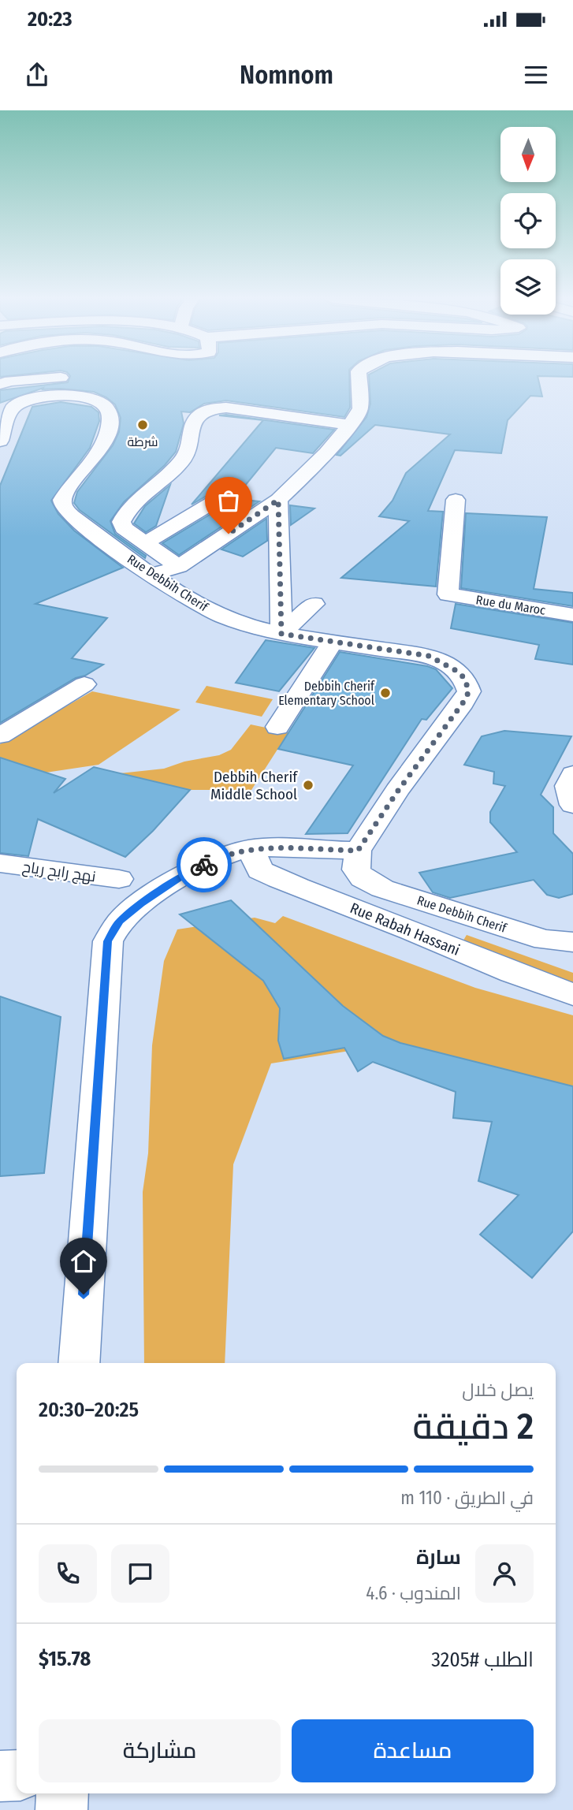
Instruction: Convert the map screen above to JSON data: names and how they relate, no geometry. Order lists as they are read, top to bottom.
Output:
{
  "streets": {
    "street": [
      "Rue Debbih Cherif",
      "Rue du Maroc",
      "نهج رابح رياح",
      "Rue Rabah Hassani"
    ]
  },
  "places": ["شرطة", "Debbih Cherif Elementary School", "Debbih Cherif Middle School"],
  "north": "bottom",
  "page": {
    "status": "20:23",
    "header": "Nomnom",
    "heading": ["2 دقيقة", "يصل خلال", "20:25–20:30"],
    "panel": [
      "سارة",
      "المندوب · 4.6",
      "الطلب #3205",
      "$15.78"
    ],
    "bar": "في الطريق · 110 m",
    "buttons": ["مساعدة", "مشاركة"]
  }
}
